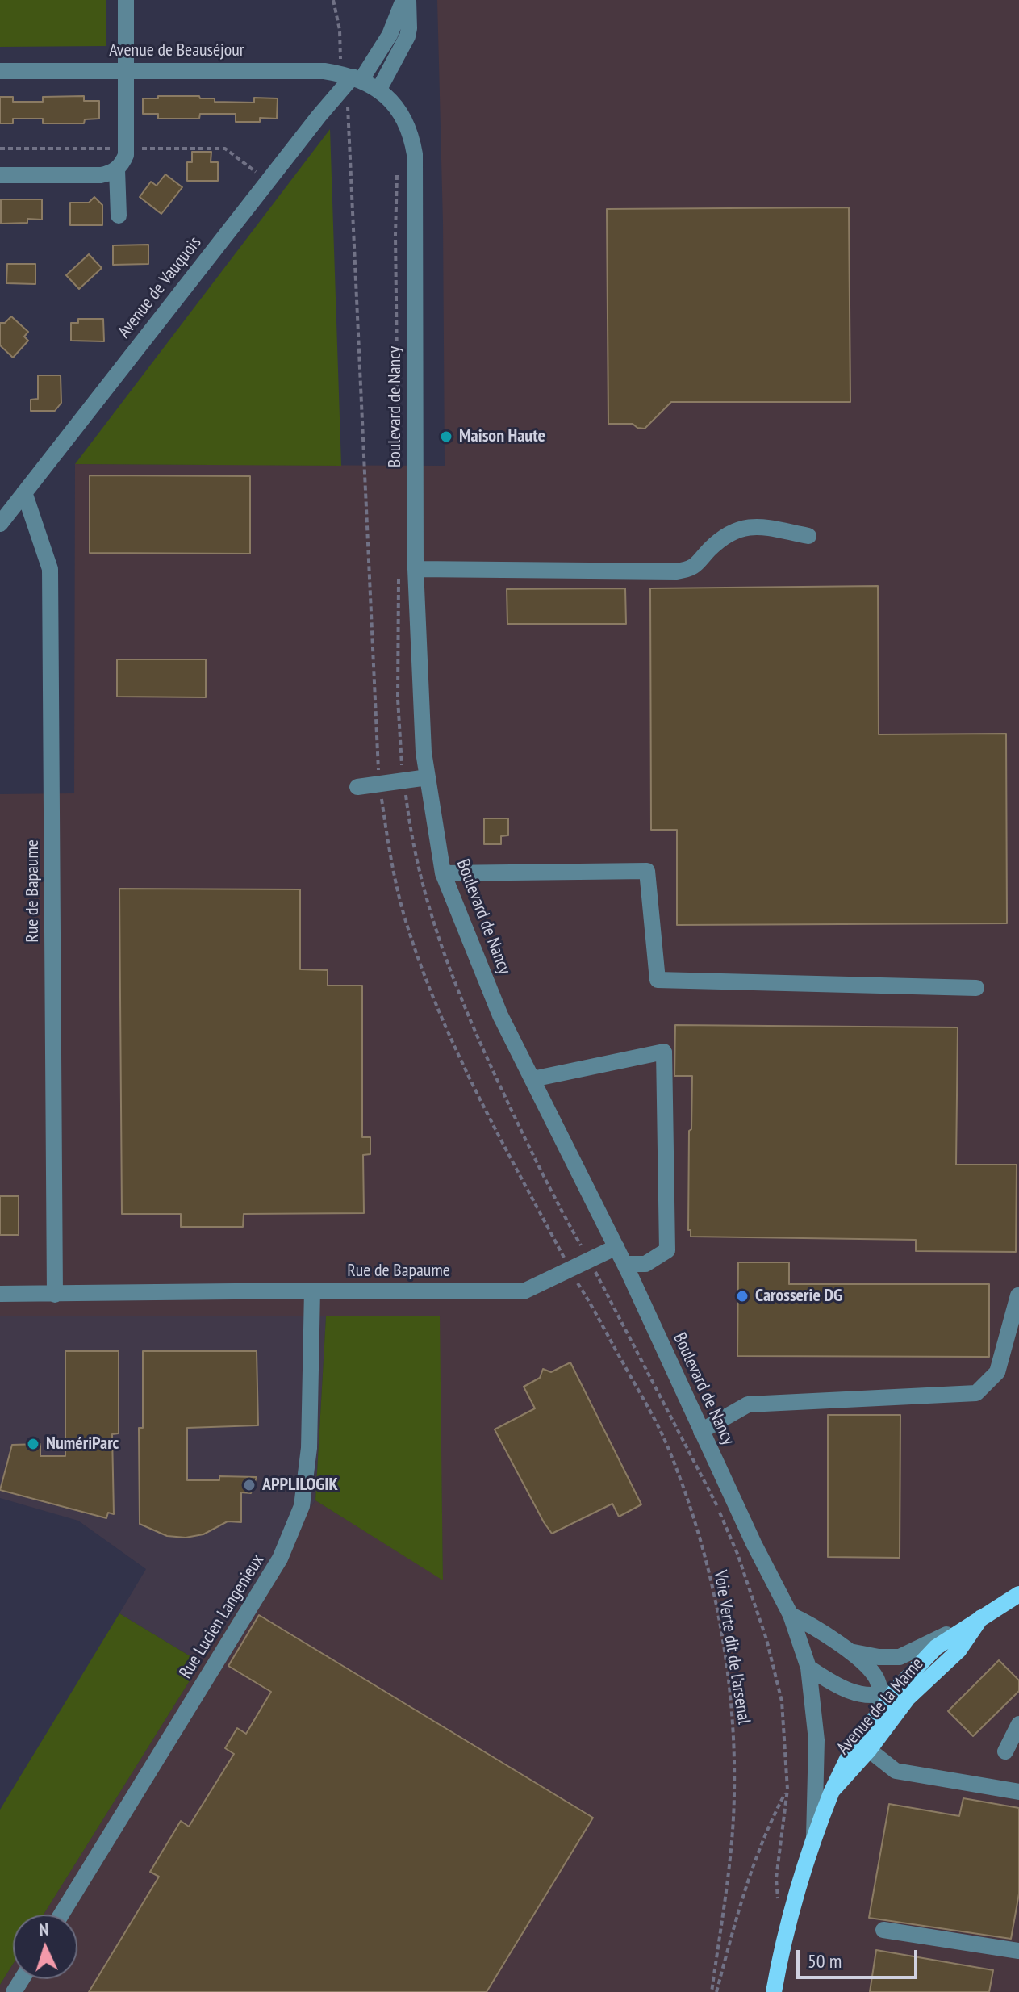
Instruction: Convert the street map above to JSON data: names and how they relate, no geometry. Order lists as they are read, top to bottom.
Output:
{
  "streets": {
    "main road": ["Avenue de la Marne"],
    "street": [
      "Avenue de Beauséjour",
      "Avenue de Vauquois",
      "Boulevard de Nancy",
      "Rue de Bapaume",
      "Rue Lucien Langenieux"
    ],
    "path": ["Voie Verte dit de l'arsenal"]
  },
  "crossings": [
    ["Avenue de Beauséjour", "Avenue de Vauquois"],
    ["Avenue de Beauséjour", "Boulevard de Nancy"],
    ["Avenue de Vauquois", "Boulevard de Nancy"],
    ["Avenue de Vauquois", "Rue de Bapaume"],
    ["Boulevard de Nancy", "Rue de Bapaume"],
    ["Boulevard de Nancy", "Avenue de la Marne"],
    ["Rue de Bapaume", "Rue Lucien Langenieux"]
  ],
  "places": [
    "Maison Haute",
    "Carosserie DG",
    "NumériParc",
    "APPLILOGIK"
  ],
  "scale_bar": "50 m",
  "north": "top"
}
